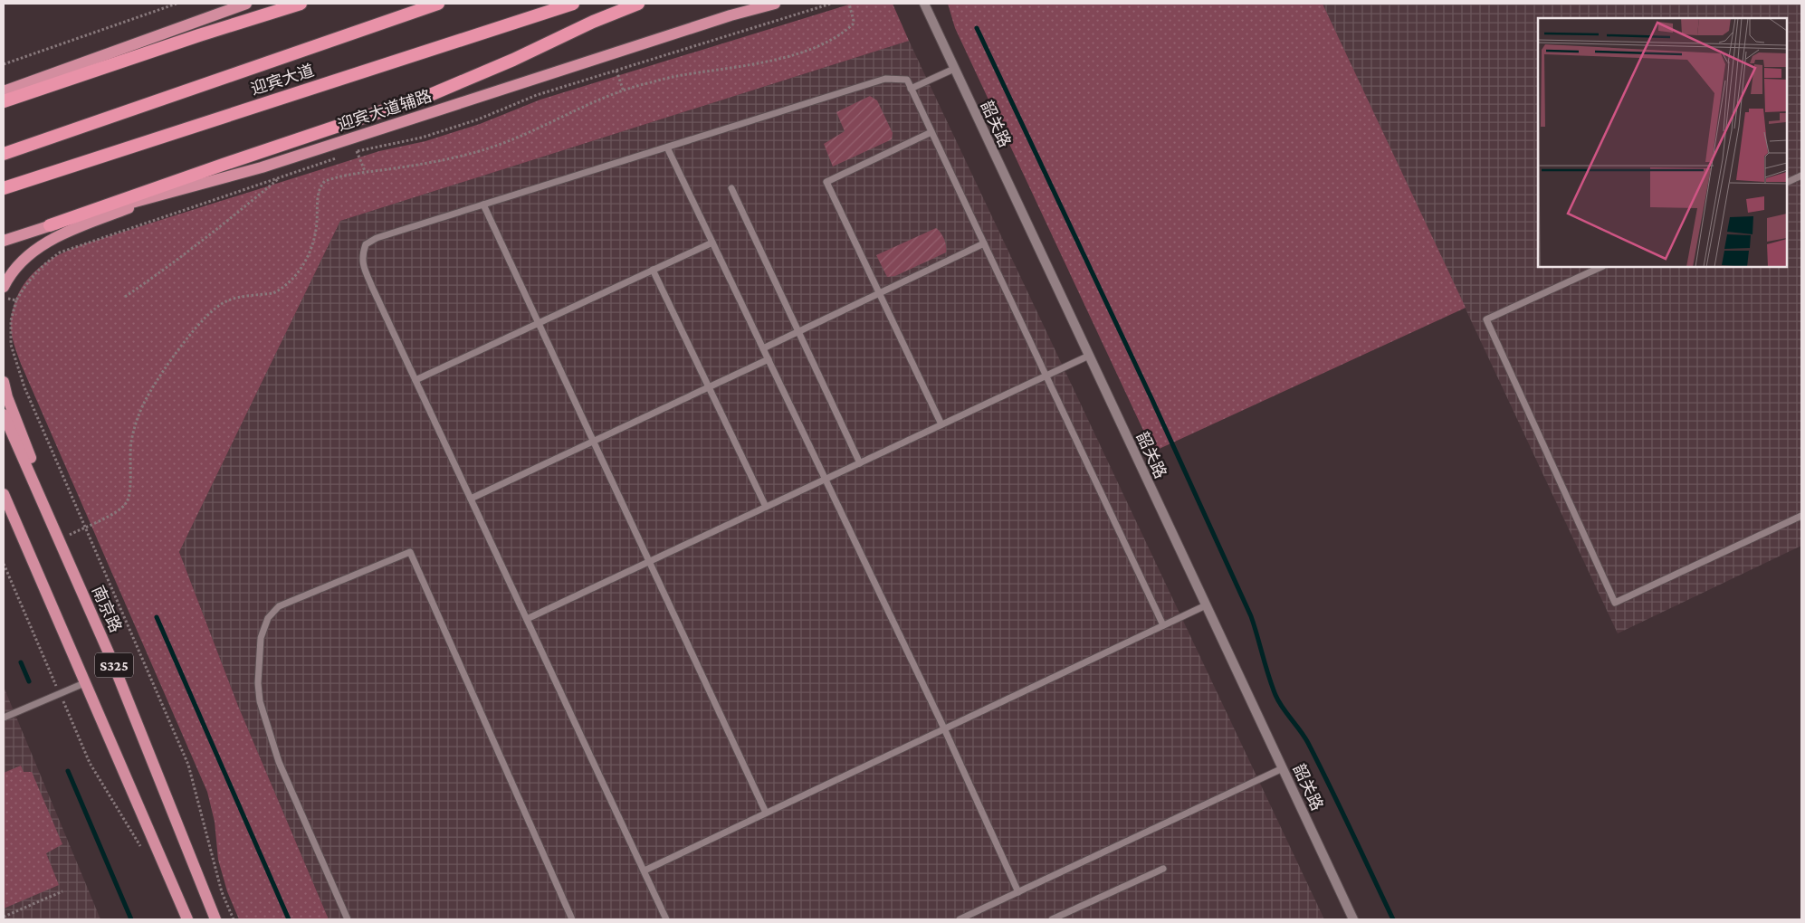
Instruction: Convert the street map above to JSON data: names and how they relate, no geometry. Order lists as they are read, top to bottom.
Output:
{
  "streets": {
    "highway": ["迎宾大道"],
    "main road": ["迎宾大道辅路", "南京路", "S325"],
    "street": ["韶关路"]
  }
}
